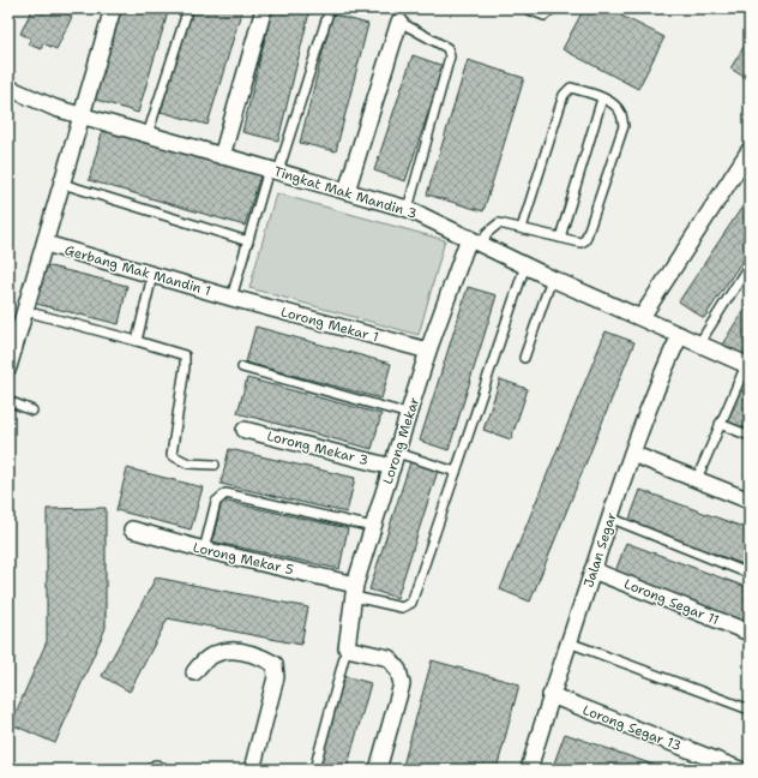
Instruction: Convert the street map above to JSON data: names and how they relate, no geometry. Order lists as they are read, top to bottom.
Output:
{
  "streets": {
    "street": [
      "Tingkat Mak Mandin 3",
      "Gerbang Mak Mandin 1",
      "Lorong Mekar 1",
      "Lorong Mekar",
      "Lorong Mekar 3",
      "Jalan Segar",
      "Lorong Mekar 5",
      "Lorong Segar 11",
      "Lorong Segar 13"
    ]
  },
  "crossings": [
    ["Tingkat Mak Mandin 3", "Lorong Mekar"],
    ["Tingkat Mak Mandin 3", "Jalan Segar"],
    ["Gerbang Mak Mandin 1", "Lorong Mekar 1"],
    ["Lorong Mekar 1", "Lorong Mekar"],
    ["Lorong Mekar", "Lorong Mekar 3"],
    ["Lorong Mekar", "Lorong Mekar 5"],
    ["Jalan Segar", "Lorong Segar 11"],
    ["Jalan Segar", "Lorong Segar 13"]
  ]
}
